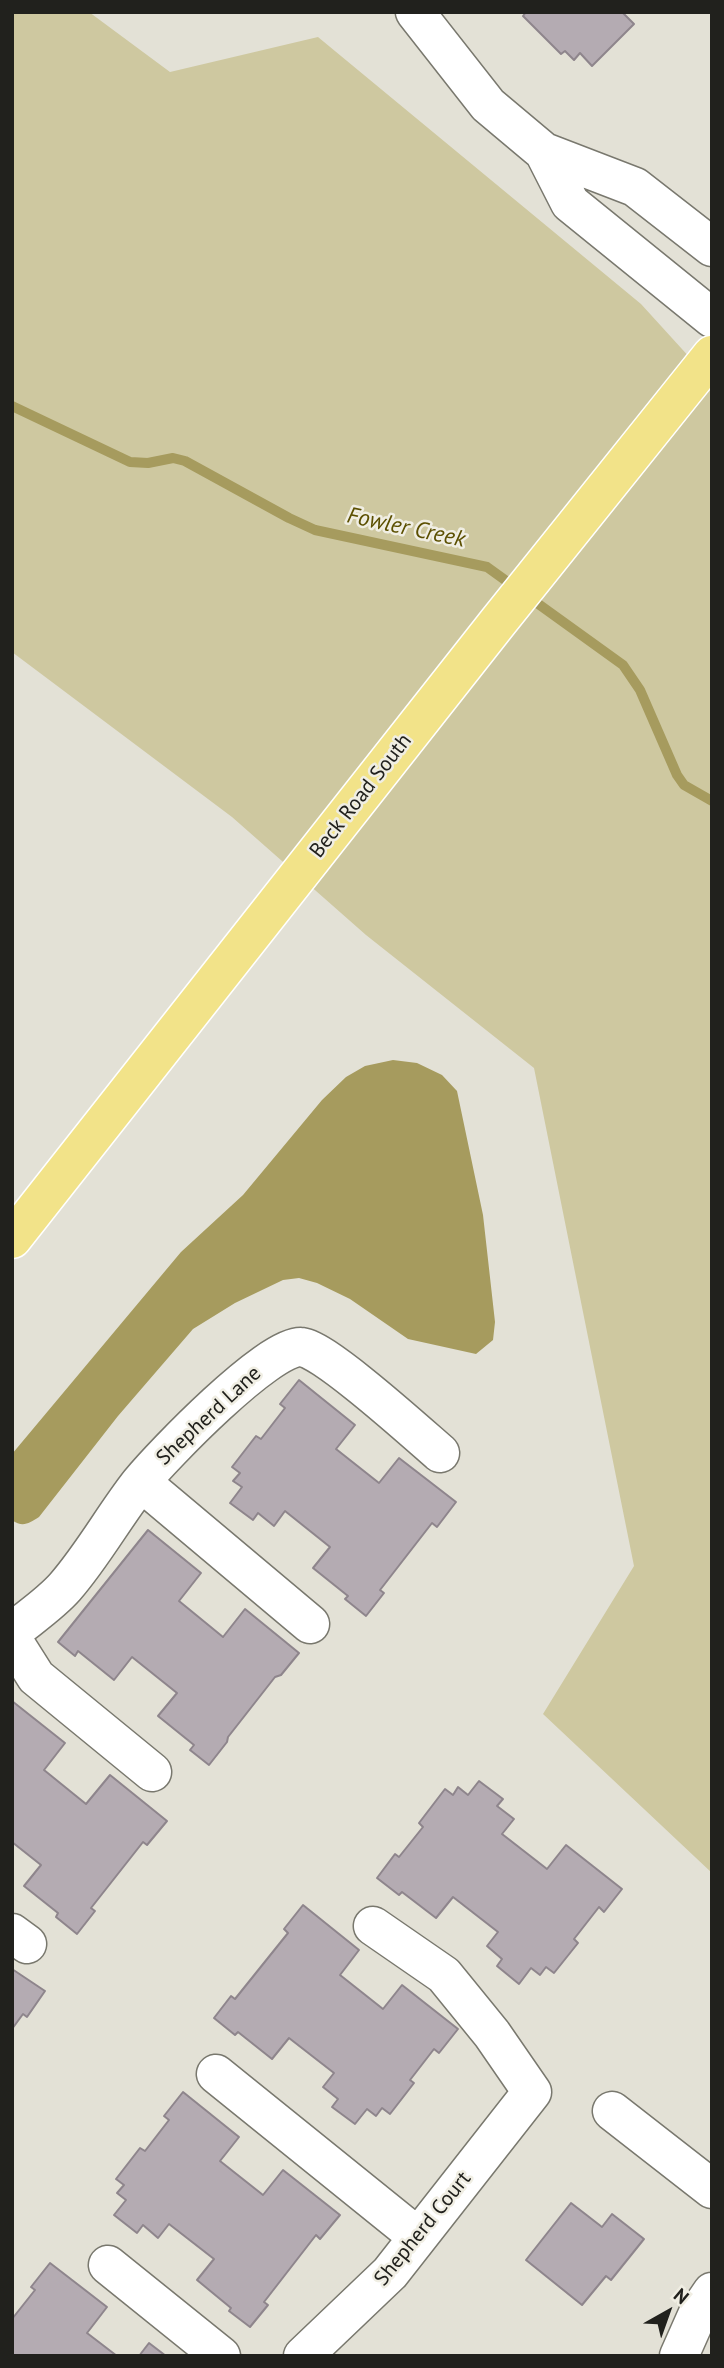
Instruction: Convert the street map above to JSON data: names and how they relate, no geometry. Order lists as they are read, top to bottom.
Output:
{
  "streets": {
    "main road": ["Beck Road South"],
    "street": ["Shepherd Lane", "Shepherd Court"]
  },
  "water": ["Fowler Creek"],
  "north": "top right"
}
